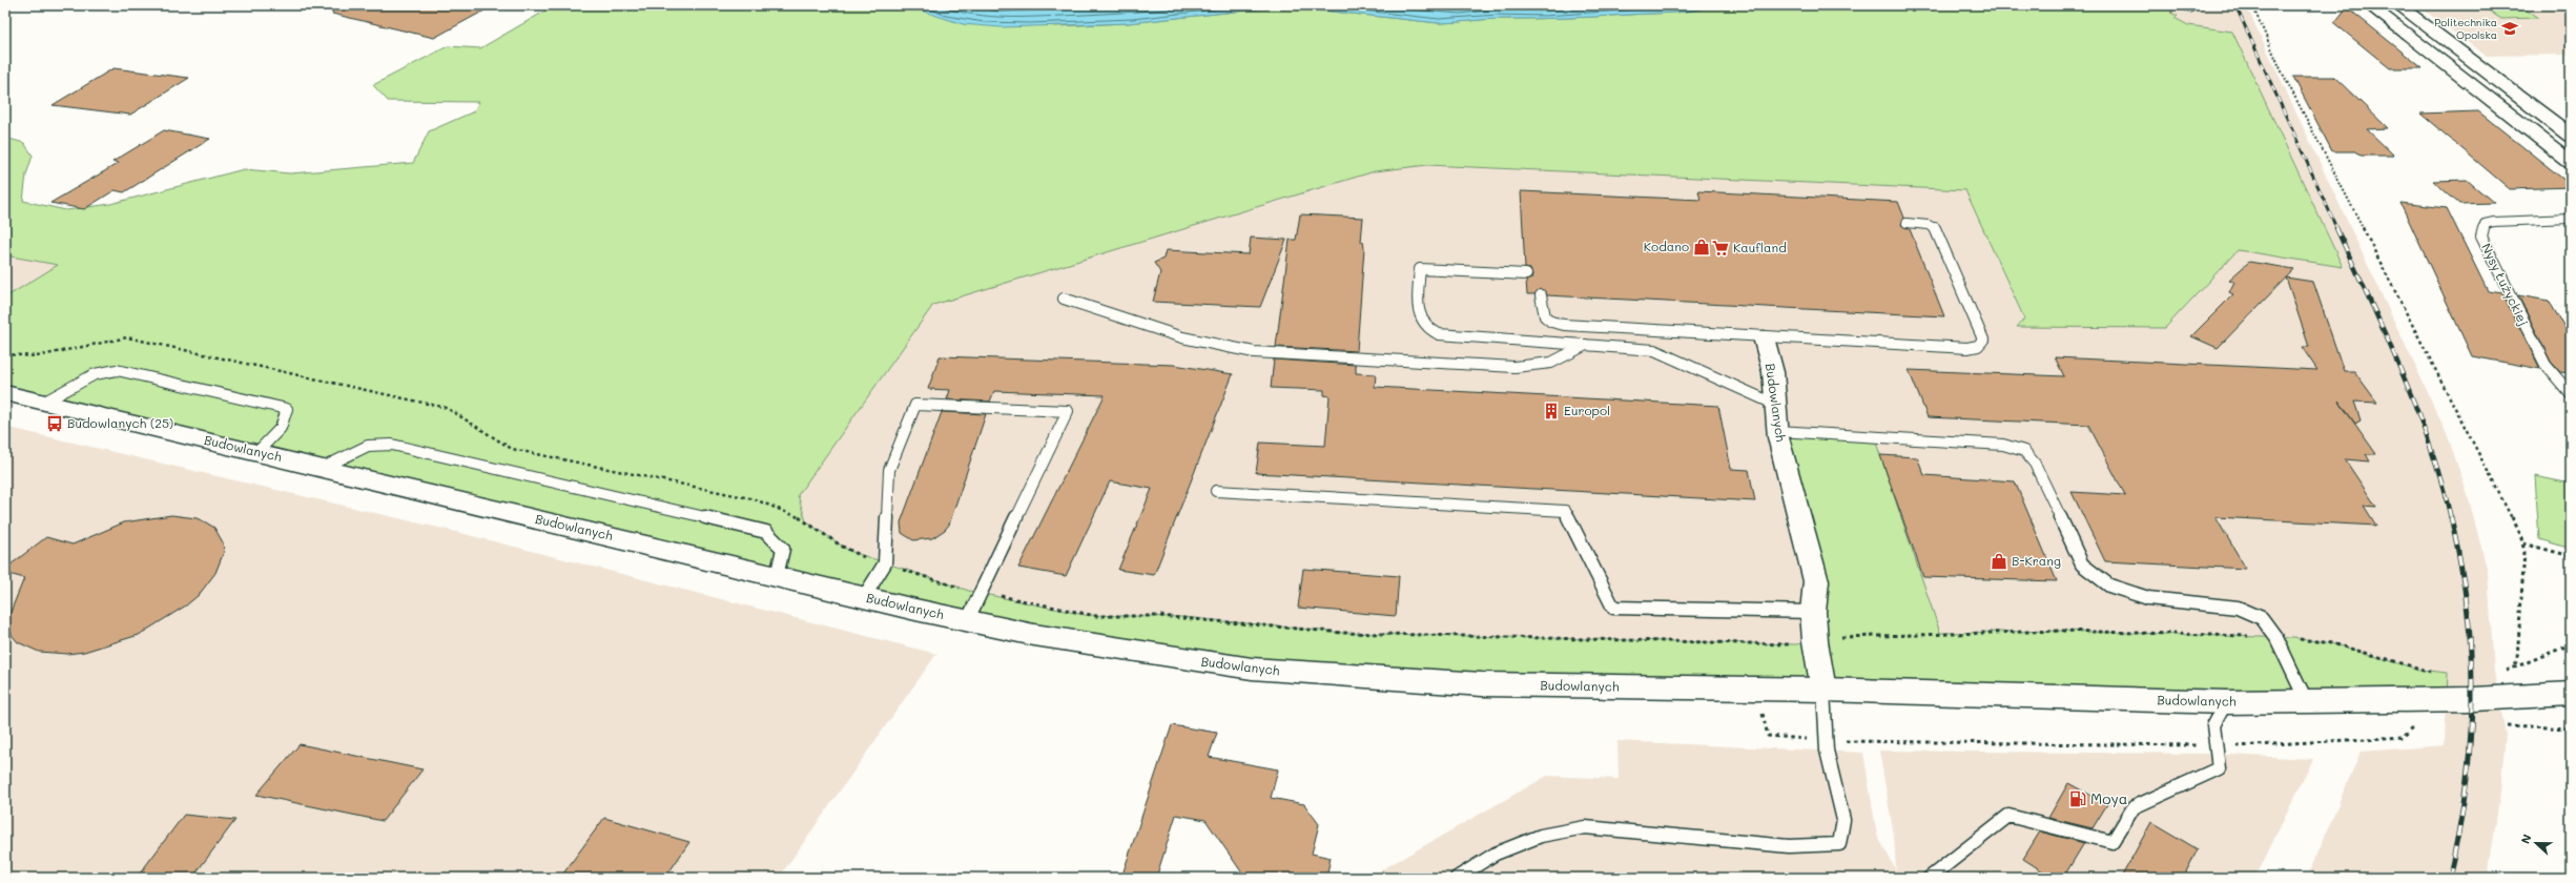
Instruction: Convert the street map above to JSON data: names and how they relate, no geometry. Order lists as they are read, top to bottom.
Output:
{
  "streets": {
    "main road": ["Budowlanych"],
    "lane": ["Nysy Łużyckiej"]
  },
  "places": {
    "school or university": ["Politechnika Opolska"],
    "shop": ["Kodano", "B-Krang"],
    "supermarket": ["Kaufland"],
    "building": ["Europol"],
    "bus stop": ["Budowlanych (25)"],
    "fuel station": ["Moya"]
  },
  "north": "left"
}
